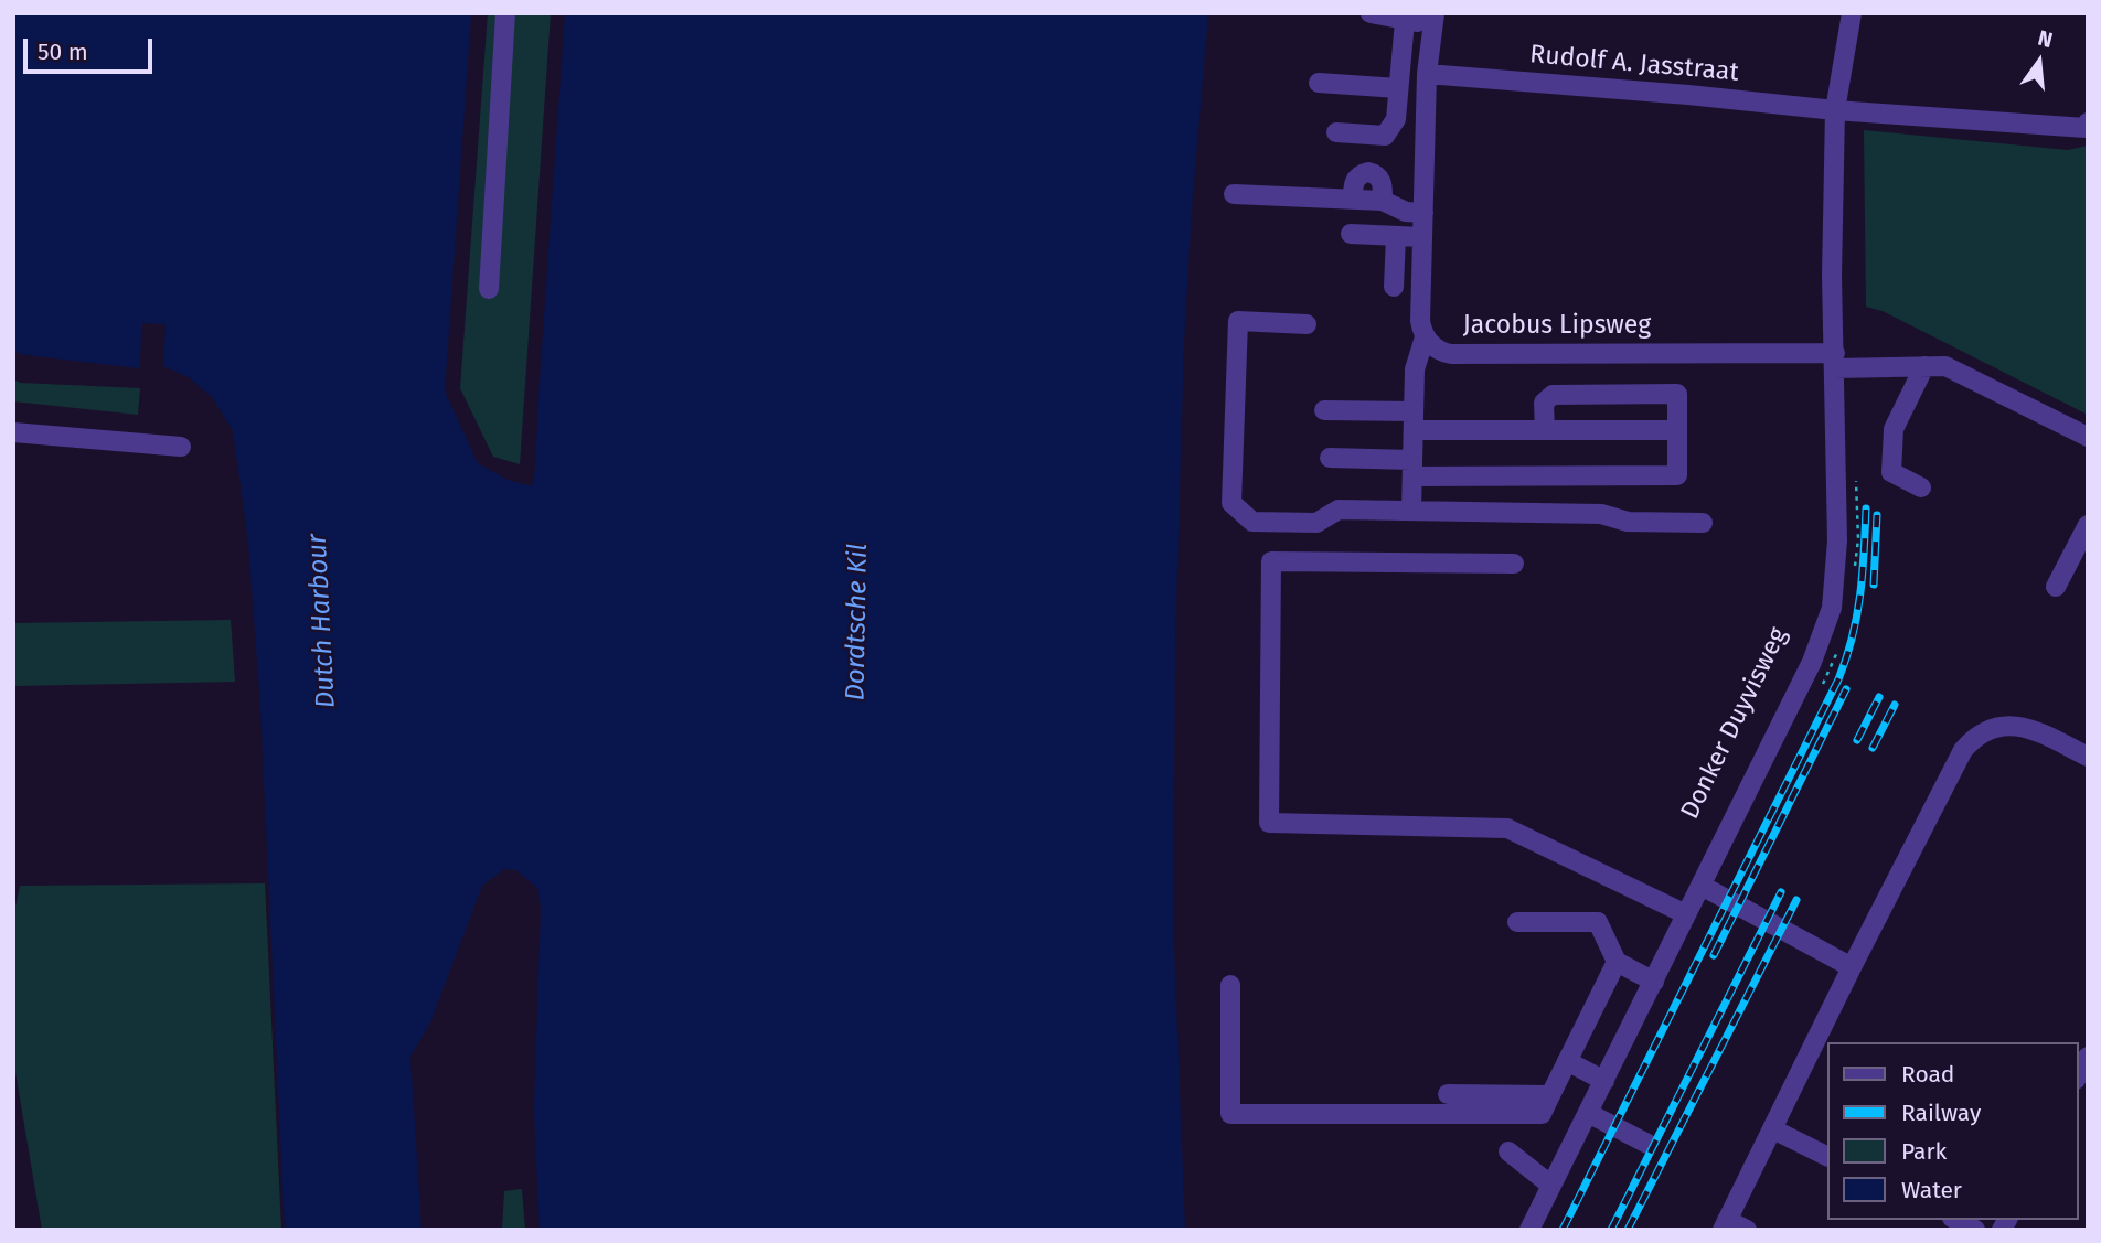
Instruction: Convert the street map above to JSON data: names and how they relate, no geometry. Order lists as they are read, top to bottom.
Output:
{
  "streets": {
    "street": ["Rudolf A. Jasstraat", "Jacobus Lipsweg", "Donker Duyvisweg"]
  },
  "crossings": [
    ["Rudolf A. Jasstraat", "Donker Duyvisweg"],
    ["Jacobus Lipsweg", "Donker Duyvisweg"]
  ],
  "water": ["Dutch Harbour", "Dordtsche Kil"],
  "legend": [
    "Road",
    "Railway",
    "Park",
    "Water"
  ],
  "scale_bar": "50 m",
  "north": "top"
}
